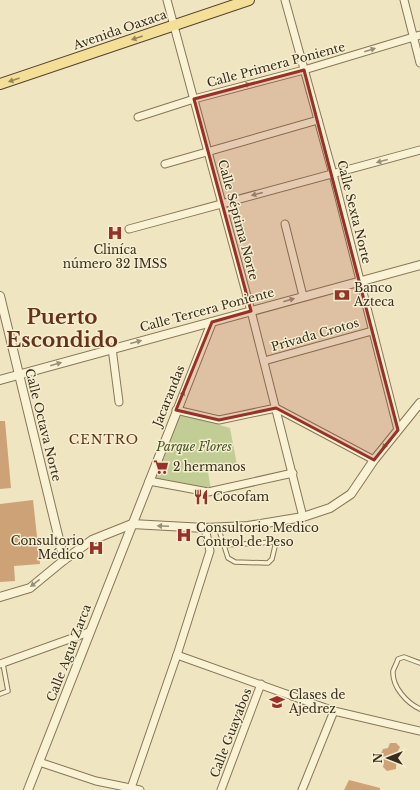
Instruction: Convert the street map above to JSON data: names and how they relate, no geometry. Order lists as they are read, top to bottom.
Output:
{
  "streets": {
    "main road": ["Avenida Oaxaca"],
    "street": [
      "Calle Primera Poniente",
      "Calle Sexta Norte",
      "Calle Séptima Norte",
      "Calle Tercera Poniente",
      "Privada Crotos",
      "Jacarandas",
      "Calle Octava Norte",
      "Calle Agua Zarca",
      "Calle Guayabos"
    ]
  },
  "crossings": [
    ["Avenida Oaxaca", "Calle Séptima Norte"],
    ["Calle Primera Poniente", "Calle Sexta Norte"],
    ["Calle Primera Poniente", "Calle Séptima Norte"],
    ["Calle Sexta Norte", "Calle Tercera Poniente"],
    ["Calle Sexta Norte", "Privada Crotos"],
    ["Calle Séptima Norte", "Calle Tercera Poniente"],
    ["Calle Séptima Norte", "Privada Crotos"],
    ["Calle Tercera Poniente", "Jacarandas"],
    ["Calle Tercera Poniente", "Calle Octava Norte"],
    ["Jacarandas", "Calle Agua Zarca"]
  ],
  "one_way": ["Avenida Oaxaca", "Calle Tercera Poniente", "Jacarandas"],
  "districts": ["Puerto Escondido", "CENTRO"],
  "parks": ["Parque Flores"],
  "places": {
    "hospital": ["Cliníca número 32 IMSS", "Consultorio Medico Control de Peso", "Consultorio Médico"],
    "bank": ["Banco Azteca"],
    "supermarket": ["2 hermanos"],
    "restaurant": ["Cocofam"],
    "school or university": ["Clases de Ajedrez"]
  },
  "north": "left"
}
